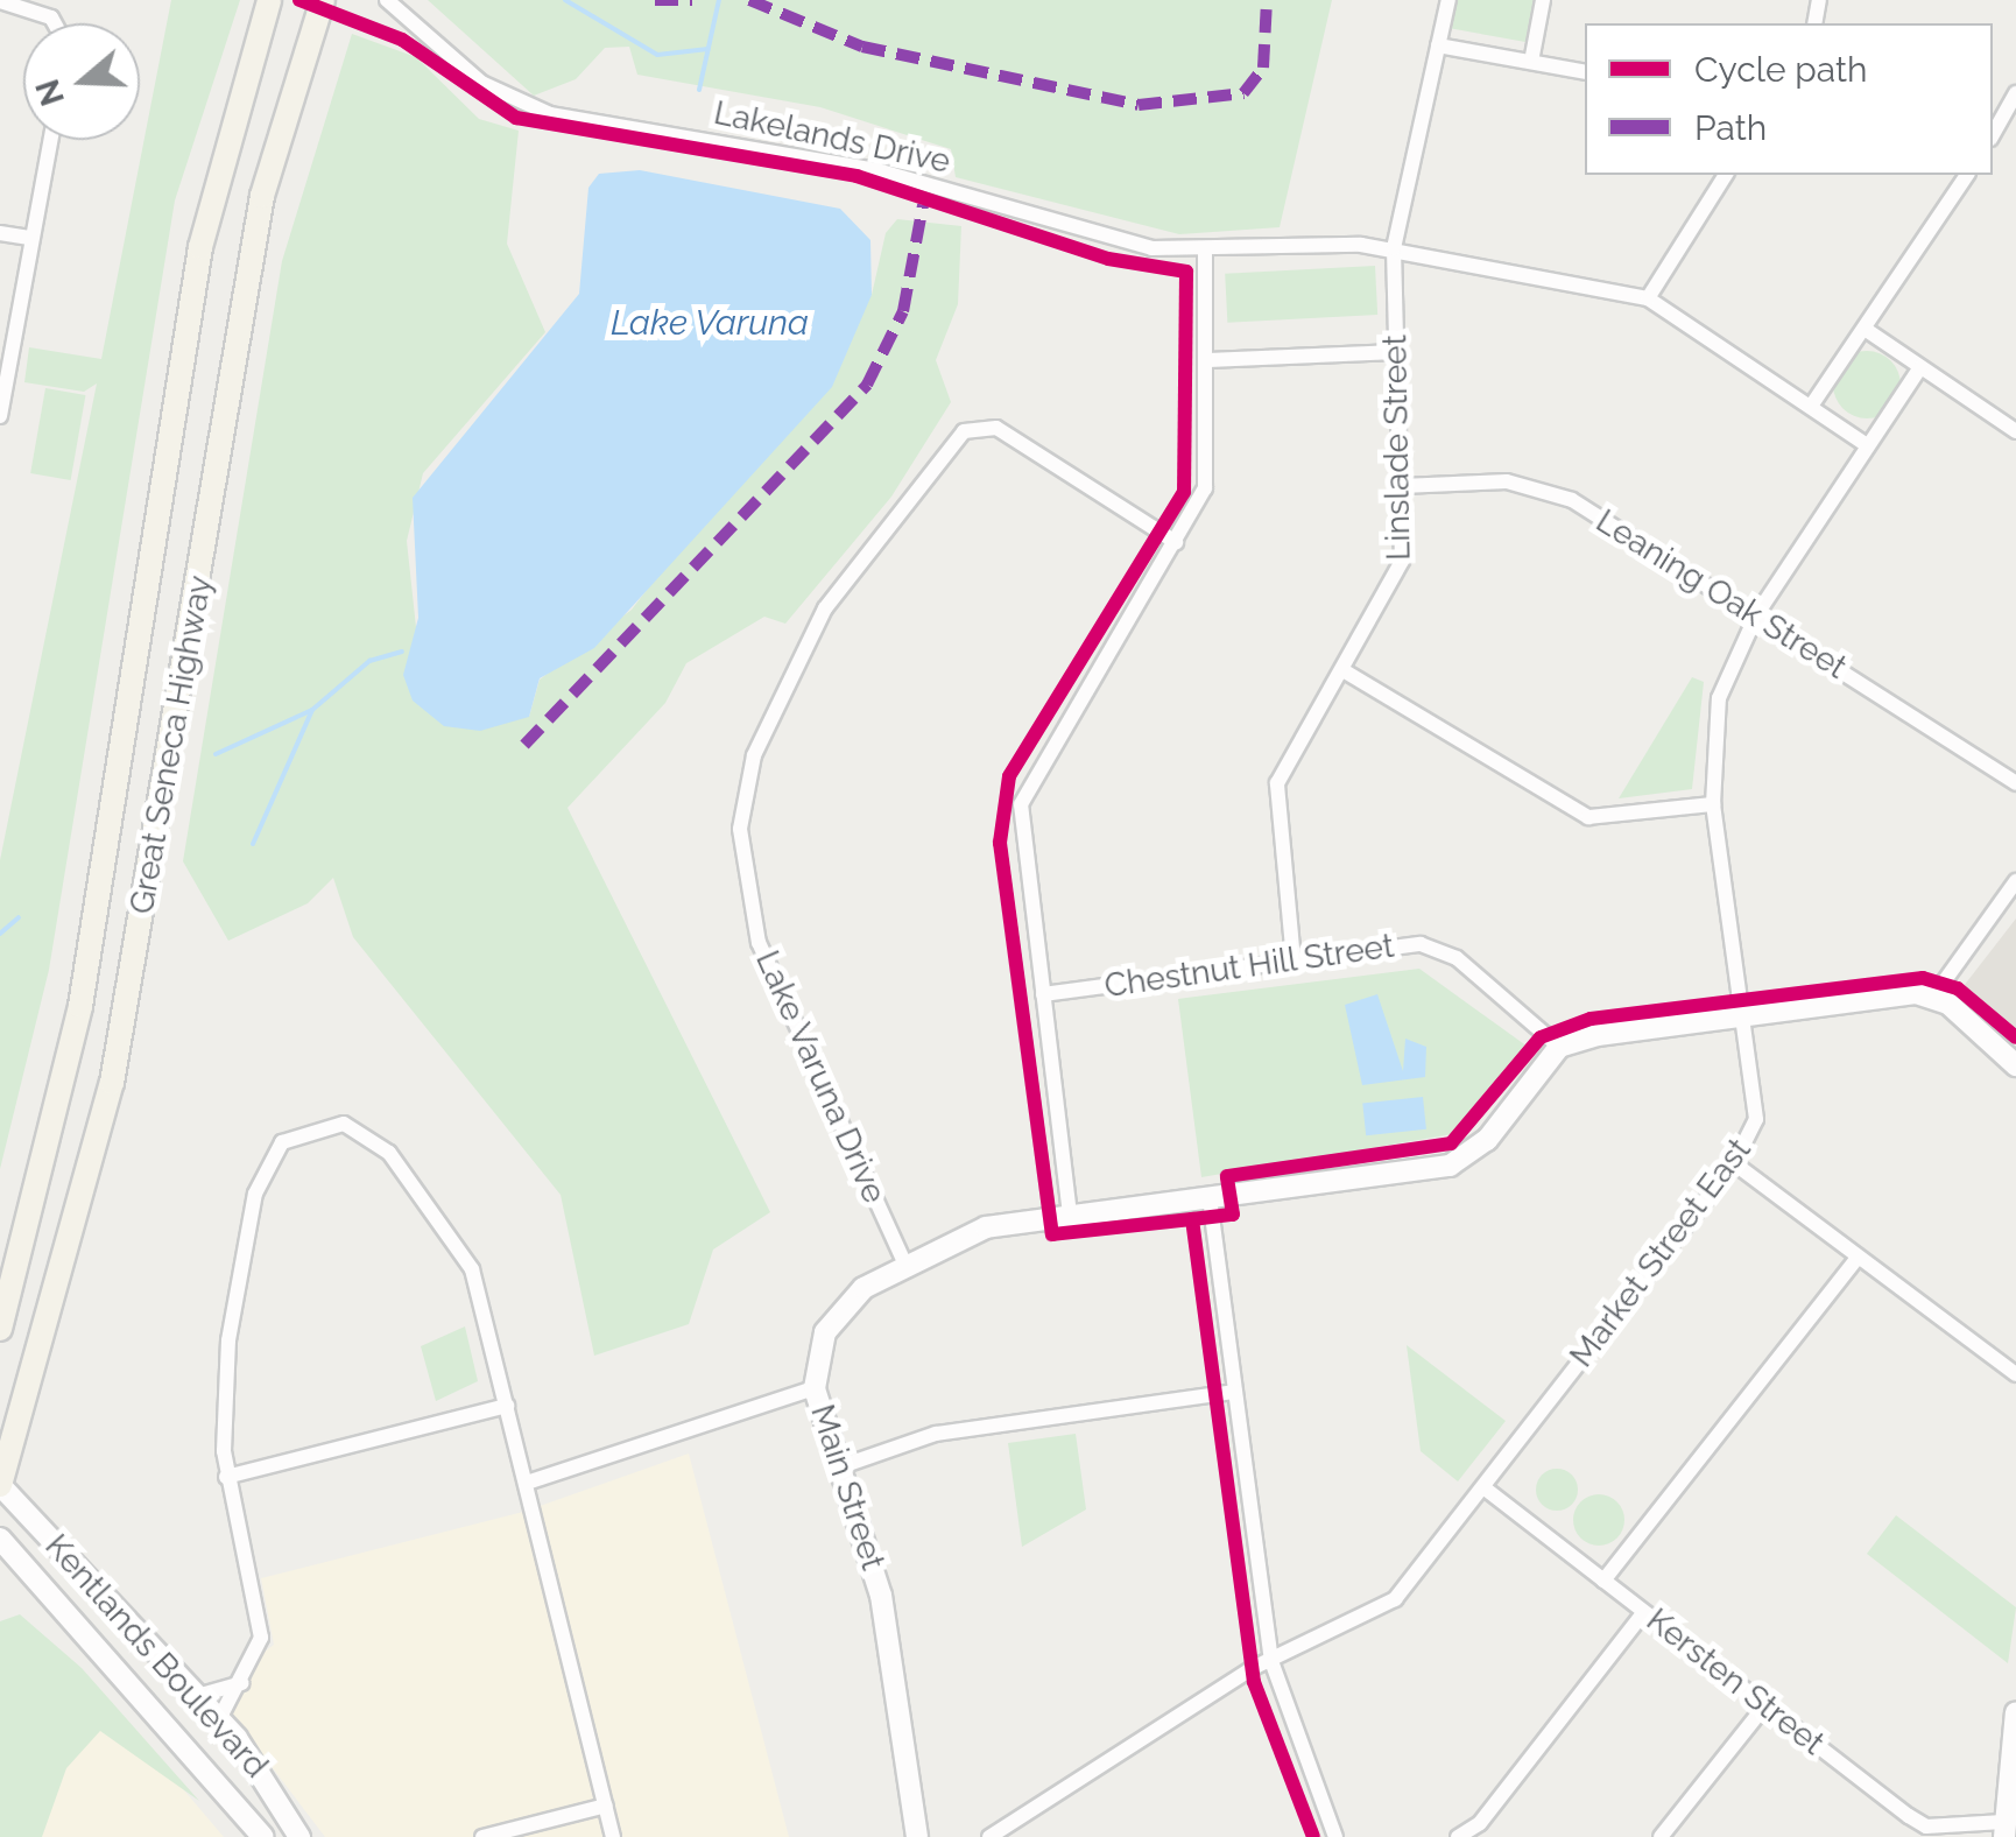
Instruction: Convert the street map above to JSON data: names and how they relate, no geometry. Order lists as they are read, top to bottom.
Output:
{
  "streets": {
    "main road": ["Great Seneca Highway"],
    "street": [
      "Lakelands Drive",
      "Linslade Street",
      "Leaning Oak Street",
      "Chestnut Hill Street",
      "Lake Varuna Drive",
      "Market Street East",
      "Main Street",
      "Kentlands Boulevard",
      "Kersten Street"
    ]
  },
  "crossings": [
    ["Lakelands Drive", "Linslade Street"],
    ["Lakelands Drive", "Market Street East"],
    ["Linslade Street", "Leaning Oak Street"],
    ["Linslade Street", "Chestnut Hill Street"],
    ["Leaning Oak Street", "Market Street East"],
    ["Great Seneca Highway", "Kentlands Boulevard"],
    ["Chestnut Hill Street", "Main Street"],
    ["Lake Varuna Drive", "Main Street"],
    ["Market Street East", "Kersten Street"]
  ],
  "water": ["Lake Varuna"],
  "legend": ["Cycle path", "Path"],
  "north": "left"
}
